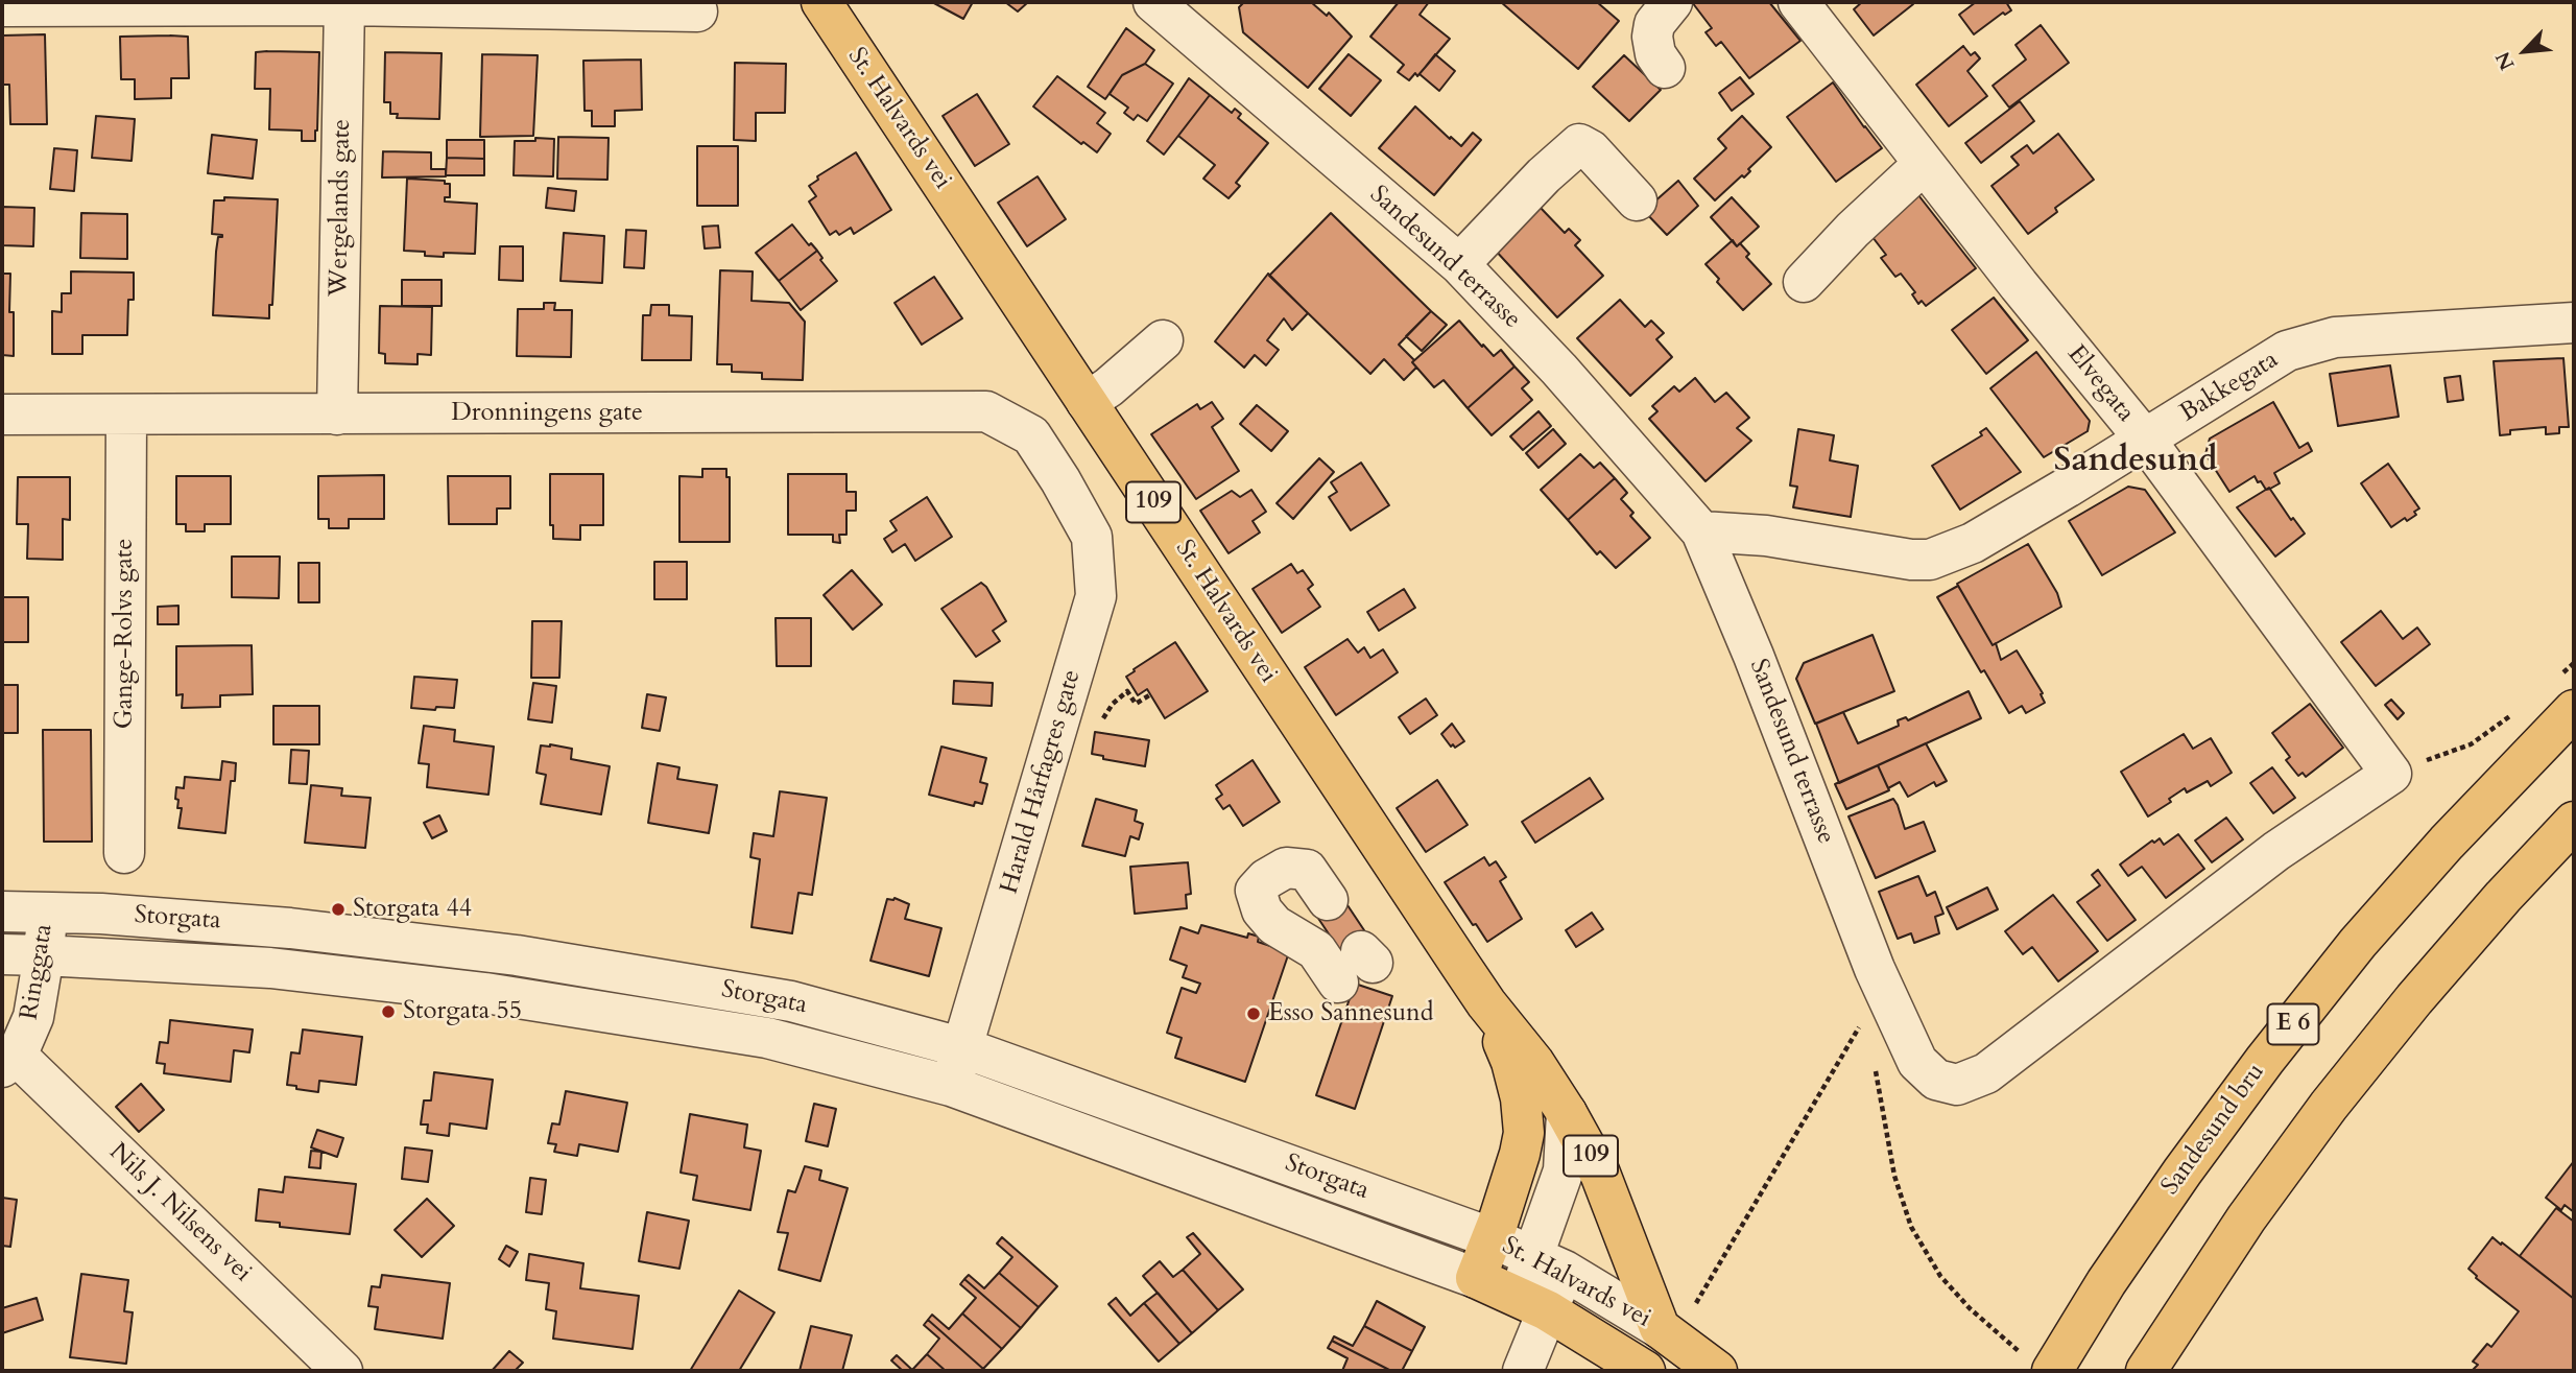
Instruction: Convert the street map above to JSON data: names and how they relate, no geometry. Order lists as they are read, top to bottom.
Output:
{
  "streets": {
    "main road": [
      "St. Halvards vei",
      "109",
      "E 6",
      "Sandesund bru"
    ],
    "street": [
      "Wergelands gate",
      "Sandesund terrasse",
      "Elvegata",
      "Bakkegata",
      "Dronningens gate",
      "Gange-Rolvs gate",
      "Harald Hårfagres gate",
      "Storgata",
      "Ringgata",
      "Nils J. Nilsens vei"
    ]
  },
  "crossings": [
    ["St. Halvards vei", "Storgata"],
    ["Wergelands gate", "Dronningens gate"],
    ["Sandesund terrasse", "Elvegata"],
    ["Sandesund terrasse", "Bakkegata"],
    ["Elvegata", "Bakkegata"],
    ["Dronningens gate", "Gange-Rolvs gate"],
    ["Dronningens gate", "Harald Hårfagres gate"],
    ["Harald Hårfagres gate", "Storgata"],
    ["Storgata", "Ringgata"],
    ["Ringgata", "Nils J. Nilsens vei"]
  ],
  "districts": ["Sandesund"],
  "places": ["Storgata 44", "Storgata 55", "Esso Sannesund"],
  "north": "bottom left"
}
